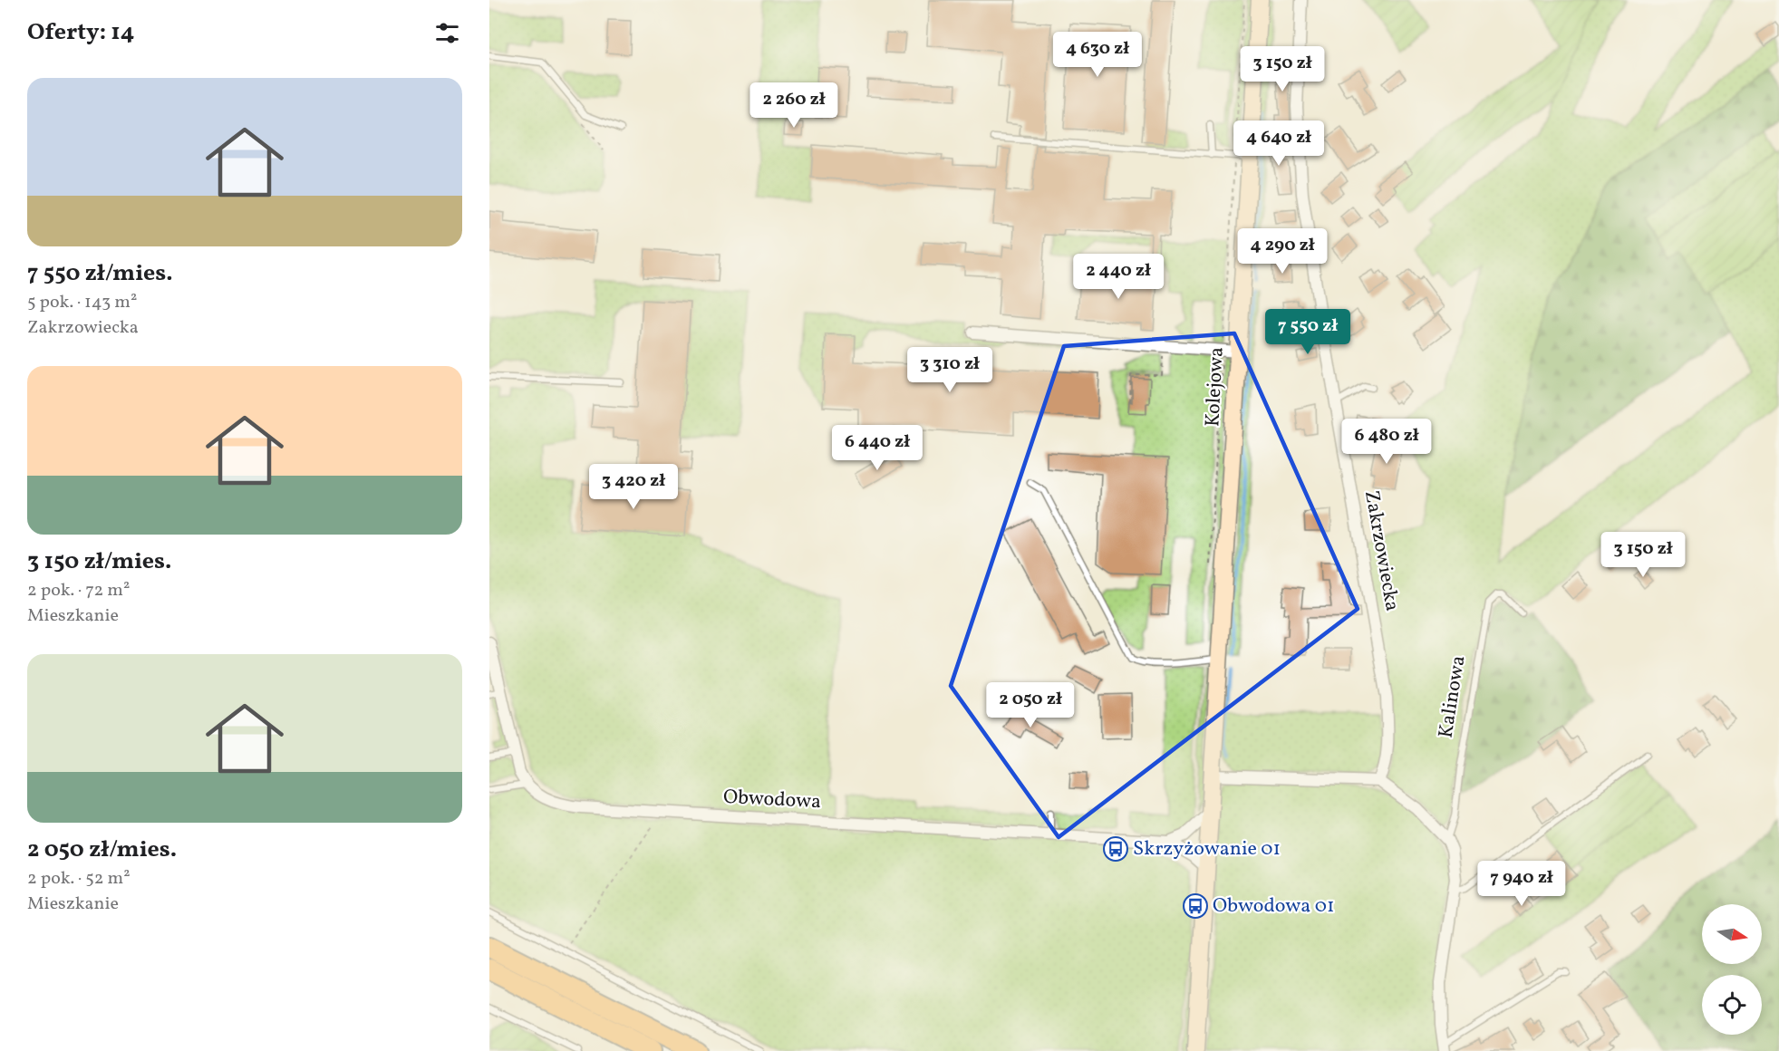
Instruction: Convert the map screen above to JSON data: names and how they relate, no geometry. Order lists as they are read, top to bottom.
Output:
{
  "streets": {
    "street": ["Kolejowa", "Zakrzowiecka", "Obwodowa"],
    "lane": ["Kalinowa"]
  },
  "crossings": [
    ["Kolejowa", "Obwodowa"]
  ],
  "places": {
    "bus stop": ["Skrzyżowanie 01", "Obwodowa 01"]
  },
  "north": "right",
  "page": {
    "heading": "Oferty: 14",
    "price": [
      "4 630 zł",
      "3 150 zł",
      "2 260 zł",
      "4 640 zł",
      "4 290 zł",
      "2 440 zł",
      "7 550 zł",
      "3 310 zł",
      "6 480 zł",
      "6 440 zł",
      "3 420 zł",
      "3 150 zł",
      "2 050 zł",
      "7 940 zł"
    ],
    "list": [
      {
        "name": "7 550 zł/mies.",
        "note": "5 pok. · 143 m² · Zakrzowiecka"
      },
      {
        "name": "3 150 zł/mies.",
        "note": "2 pok. · 72 m² · Mieszkanie"
      },
      {
        "name": "2 050 zł/mies.",
        "note": "2 pok. · 52 m² · Mieszkanie"
      }
    ]
  }
}
